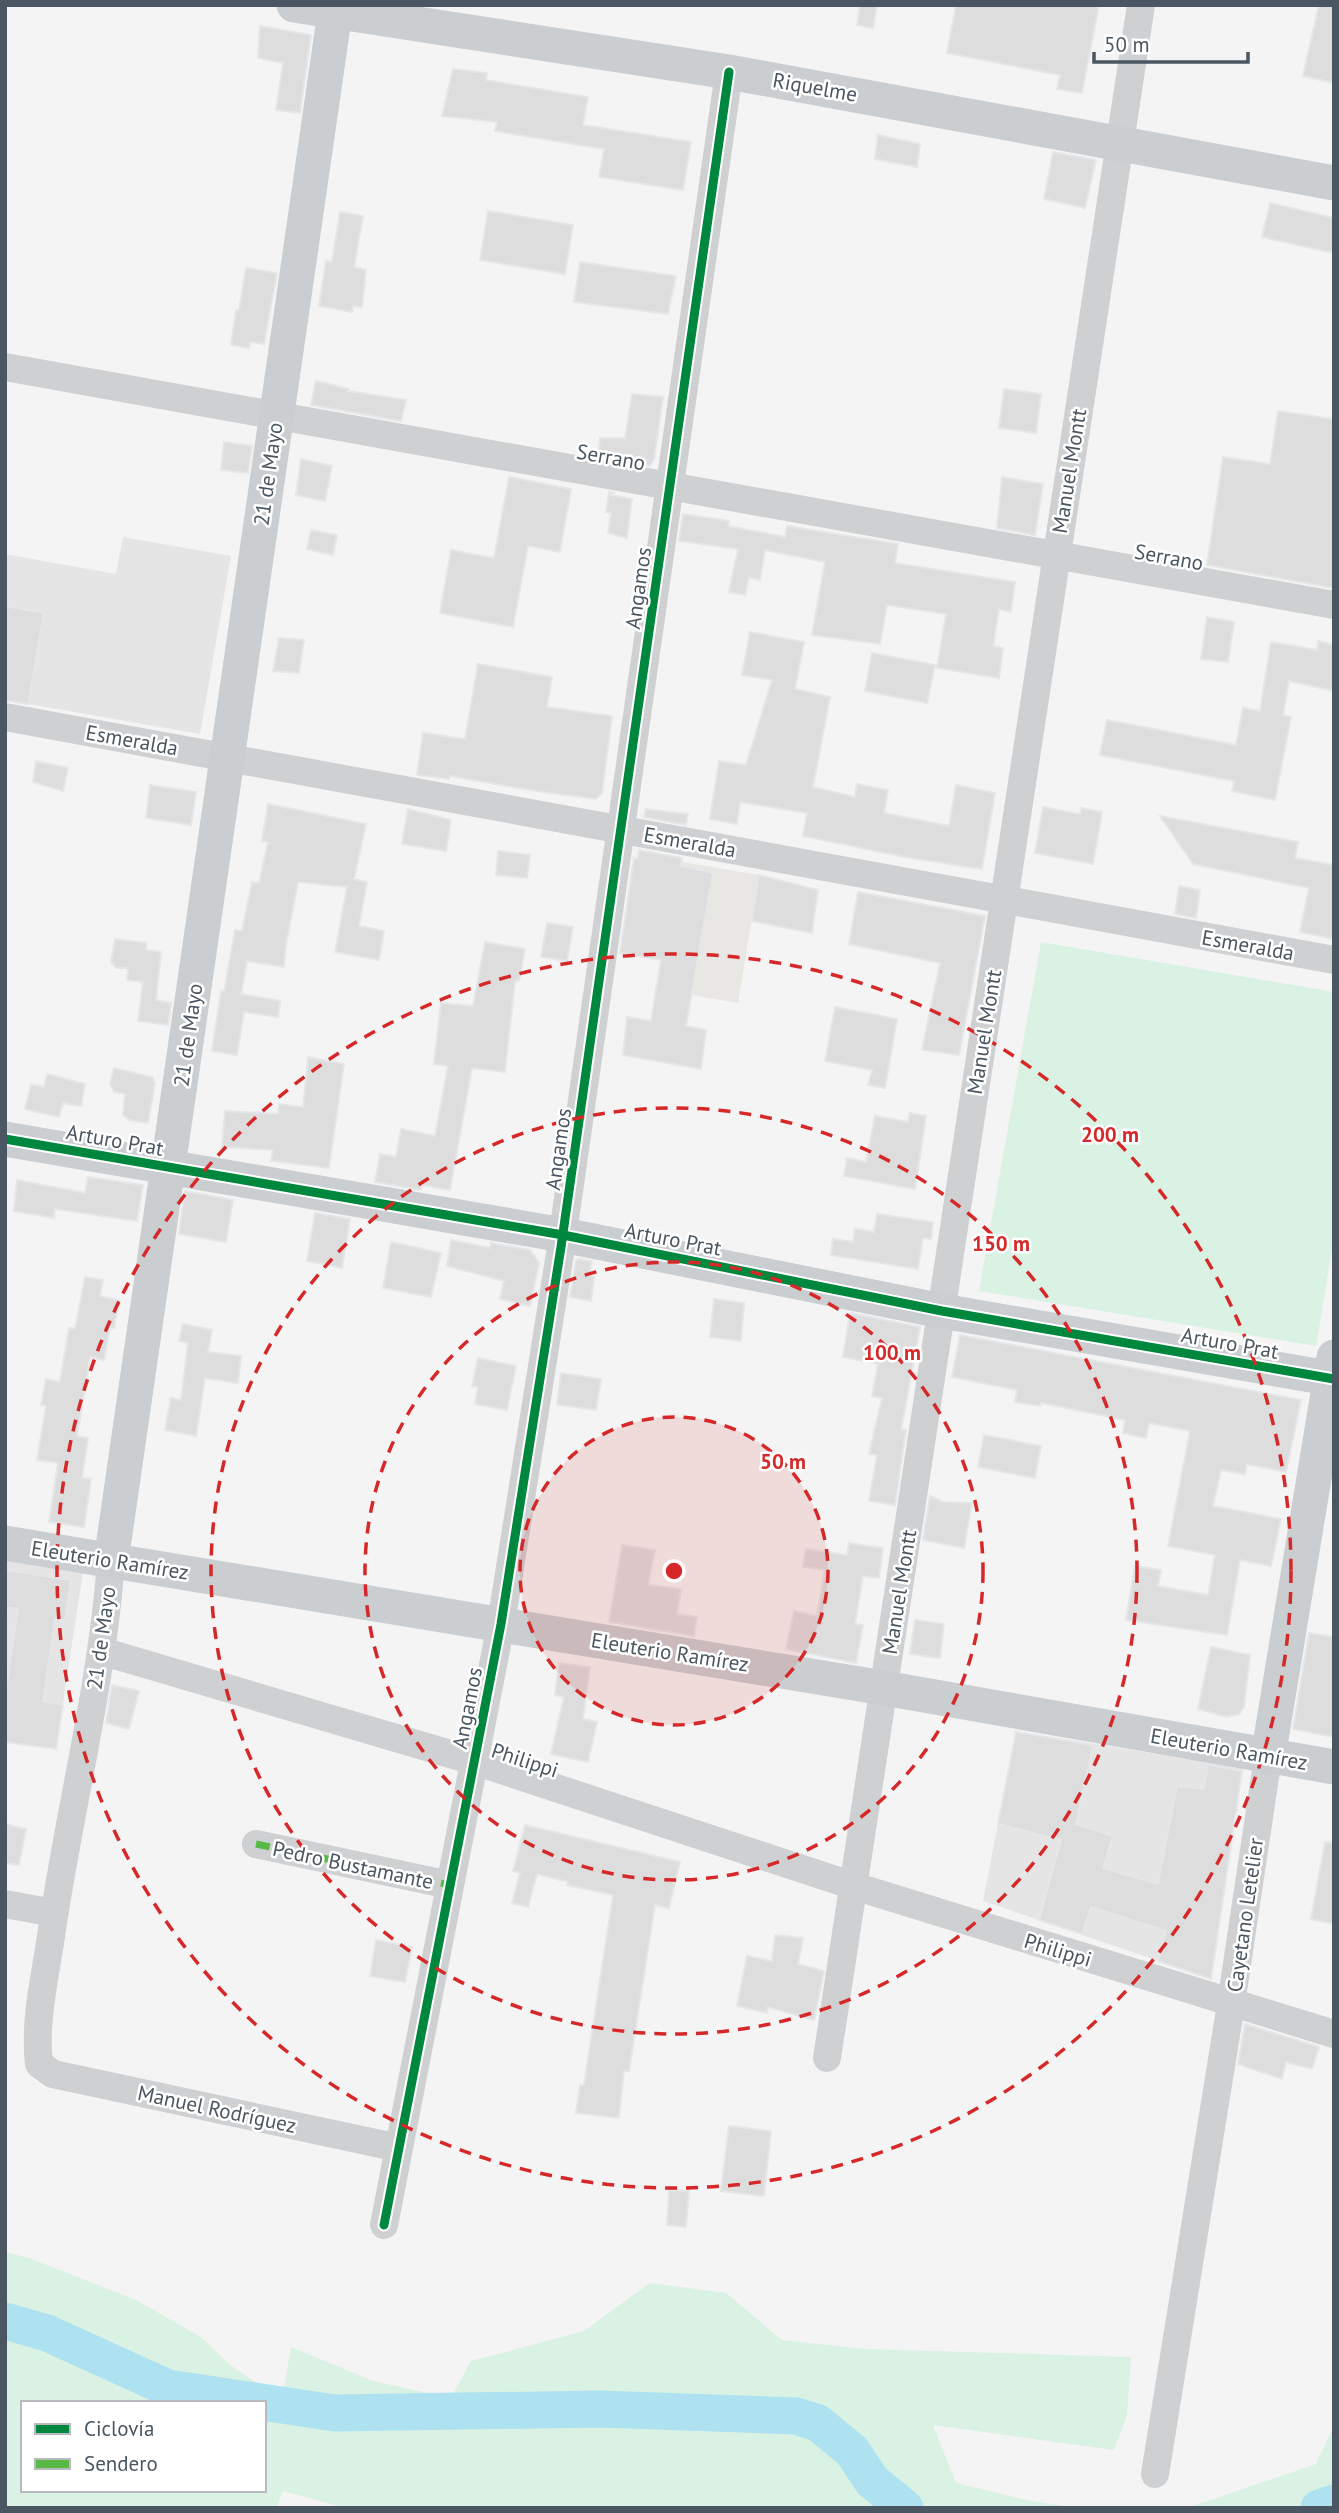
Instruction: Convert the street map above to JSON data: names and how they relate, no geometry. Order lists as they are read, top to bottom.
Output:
{
  "streets": {
    "main road": [
      "Riquelme",
      "21 de Mayo",
      "Arturo Prat",
      "Eleuterio Ramírez",
      "Cayetano Letelier"
    ],
    "street": [
      "Serrano",
      "Manuel Montt",
      "Angamos",
      "Esmeralda",
      "Philippi",
      "Pedro Bustamante",
      "Manuel Rodríguez"
    ]
  },
  "crossings": [
    ["Riquelme", "Manuel Montt"],
    ["Riquelme", "21 de Mayo"],
    ["Riquelme", "Angamos"],
    ["Serrano", "Manuel Montt"],
    ["Serrano", "21 de Mayo"],
    ["Serrano", "Angamos"],
    ["Manuel Montt", "Esmeralda"],
    ["Manuel Montt", "Arturo Prat"],
    ["Manuel Montt", "Eleuterio Ramírez"],
    ["Manuel Montt", "Philippi"],
    ["21 de Mayo", "Esmeralda"],
    ["21 de Mayo", "Arturo Prat"],
    ["21 de Mayo", "Eleuterio Ramírez"],
    ["21 de Mayo", "Philippi"],
    ["21 de Mayo", "Manuel Rodríguez"],
    ["Angamos", "Esmeralda"],
    ["Angamos", "Arturo Prat"],
    ["Angamos", "Eleuterio Ramírez"],
    ["Angamos", "Philippi"],
    ["Angamos", "Pedro Bustamante"],
    ["Angamos", "Manuel Rodríguez"],
    ["Arturo Prat", "Cayetano Letelier"],
    ["Eleuterio Ramírez", "Cayetano Letelier"],
    ["Philippi", "Cayetano Letelier"]
  ],
  "legend": ["Ciclovía", "Sendero"],
  "scale_bar": "50 m",
  "rings": [
    "200 m",
    "150 m",
    "100 m",
    "50 m"
  ]
}
